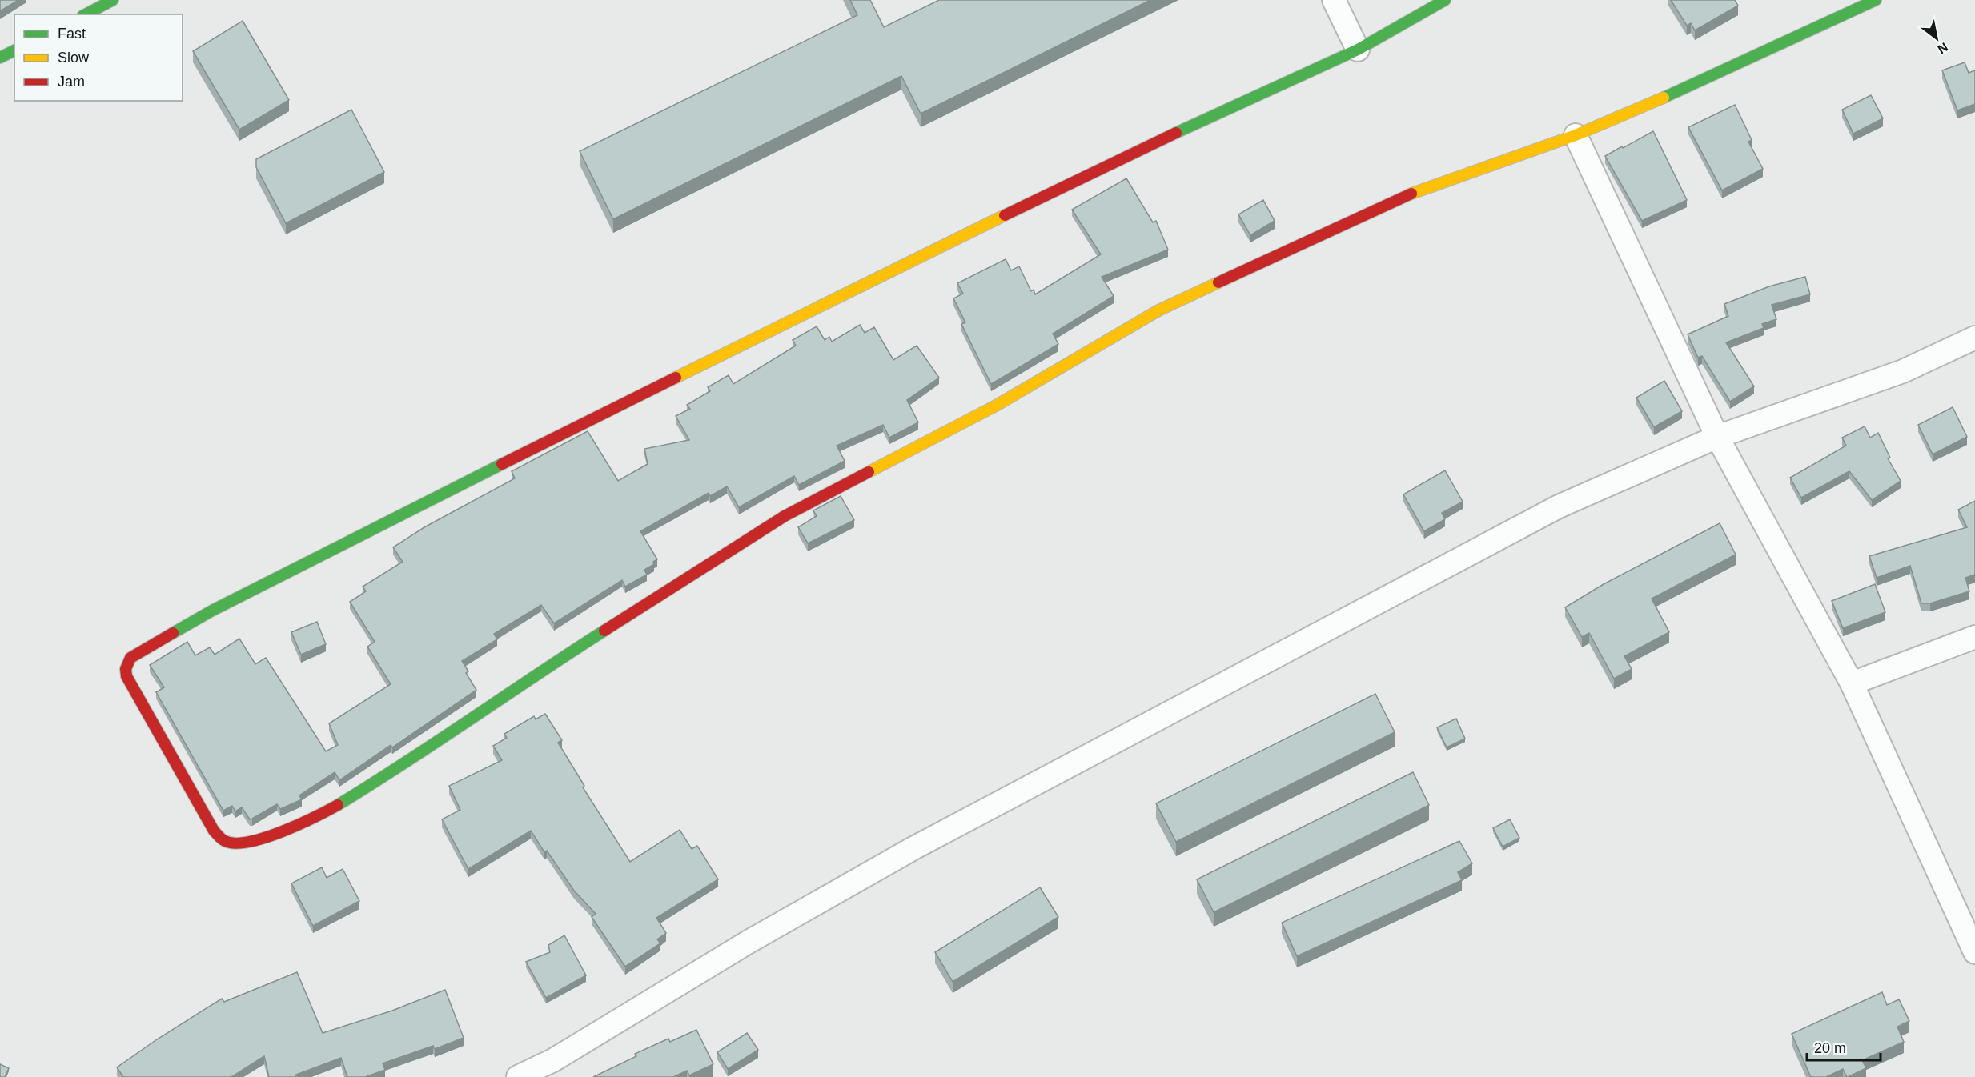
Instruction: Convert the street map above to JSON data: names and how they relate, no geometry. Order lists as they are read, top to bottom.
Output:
{
  "legend": ["Fast", "Slow", "Jam"],
  "scale_bar": "20 m",
  "north": "bottom right"
}
